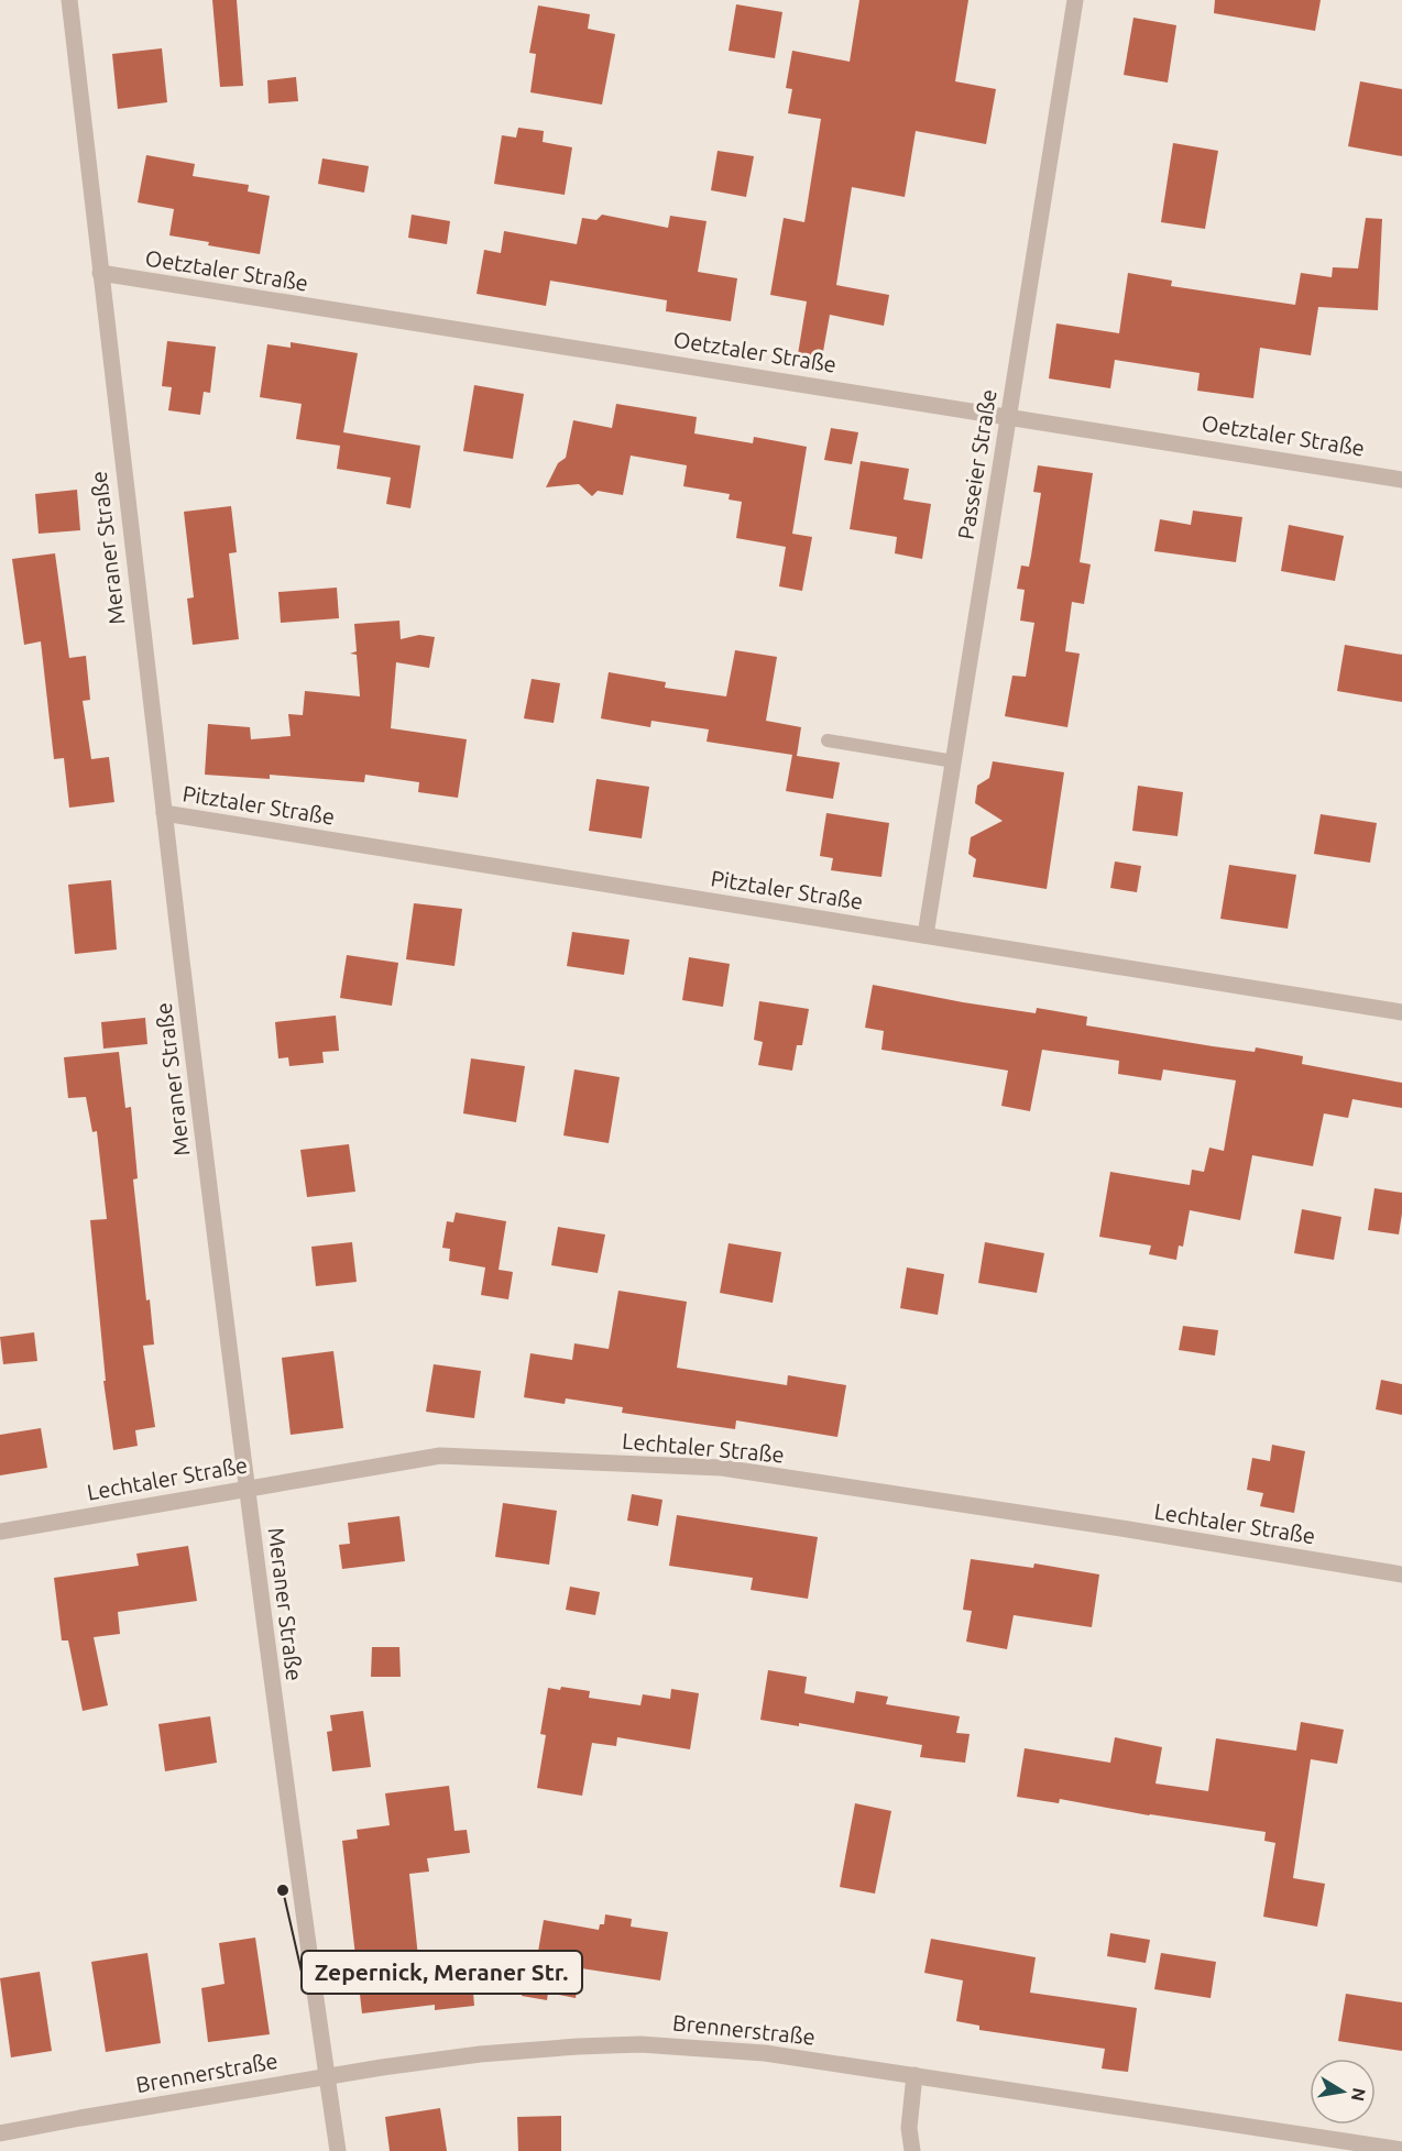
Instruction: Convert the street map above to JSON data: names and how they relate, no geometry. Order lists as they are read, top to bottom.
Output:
{
  "streets": {
    "street": [
      "Oetztaler Straße",
      "Passeier Straße",
      "Meraner Straße",
      "Pitztaler Straße",
      "Lechtaler Straße",
      "Brennerstraße"
    ]
  },
  "crossings": [
    ["Oetztaler Straße", "Passeier Straße"],
    ["Oetztaler Straße", "Meraner Straße"],
    ["Passeier Straße", "Pitztaler Straße"],
    ["Meraner Straße", "Pitztaler Straße"],
    ["Meraner Straße", "Lechtaler Straße"],
    ["Meraner Straße", "Brennerstraße"]
  ],
  "places": ["Zepernick, Meraner Str."],
  "north": "right"
}
